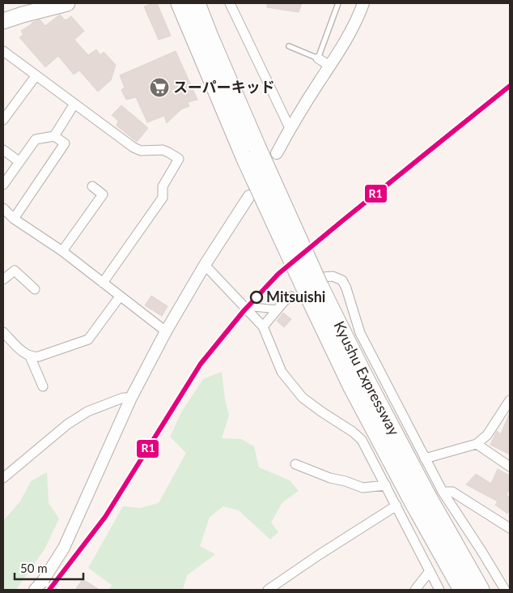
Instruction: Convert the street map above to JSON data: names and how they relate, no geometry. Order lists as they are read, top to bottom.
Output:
{
  "streets": {
    "highway": ["Kyushu Expressway"]
  },
  "places": {
    "supermarket": ["スーパーキッド"],
    "other": ["Mitsuishi"]
  },
  "lines": ["transit line R1"],
  "scale_bar": "50 m"
}
